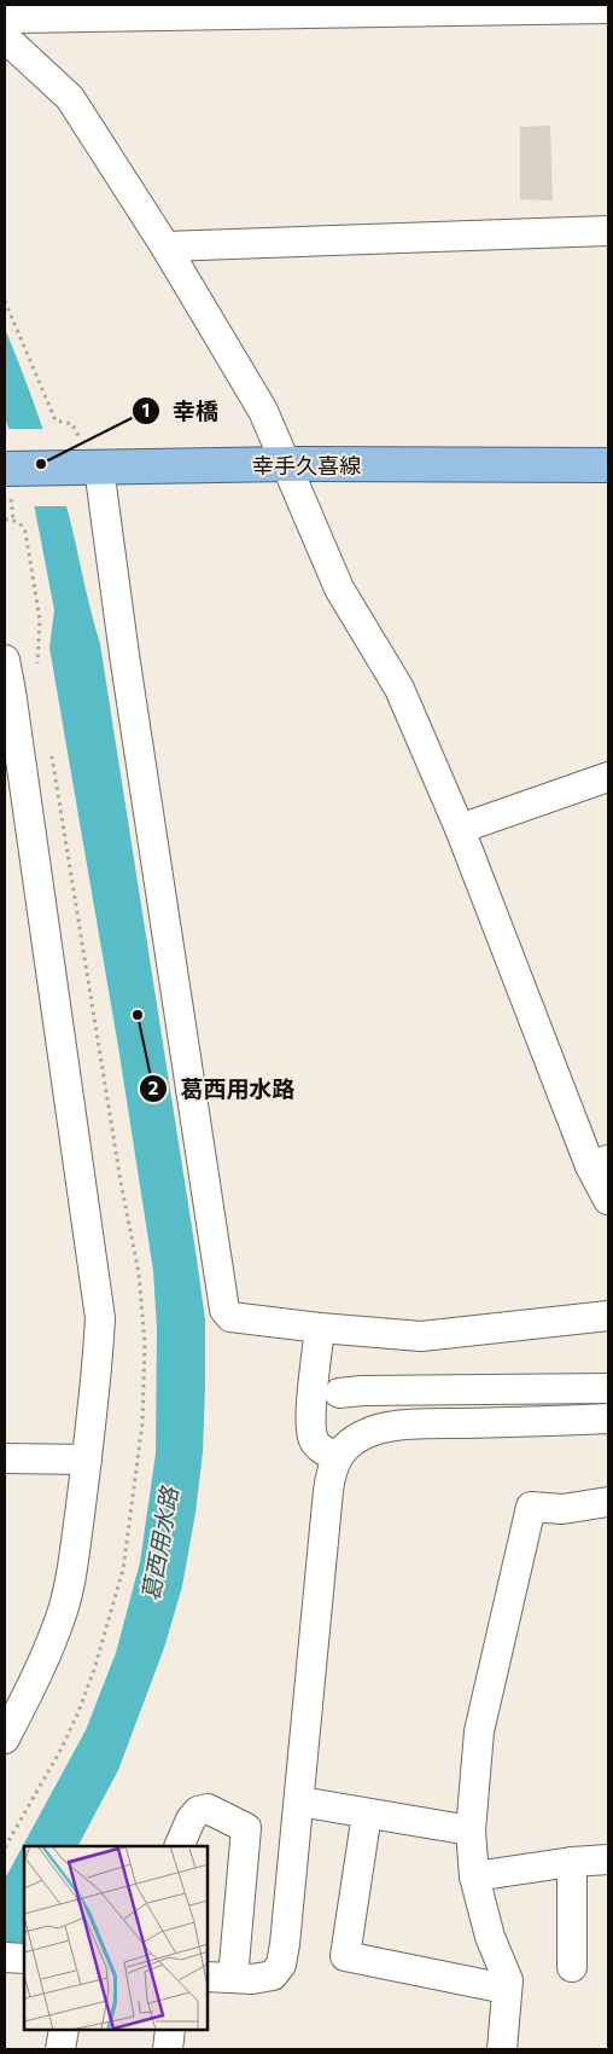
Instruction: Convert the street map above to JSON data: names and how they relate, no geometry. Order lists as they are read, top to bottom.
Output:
{
  "streets": {
    "main road": ["幸手久喜線"]
  },
  "water": ["葛西用水路"],
  "places": ["幸橋", "葛西用水路"]
}
